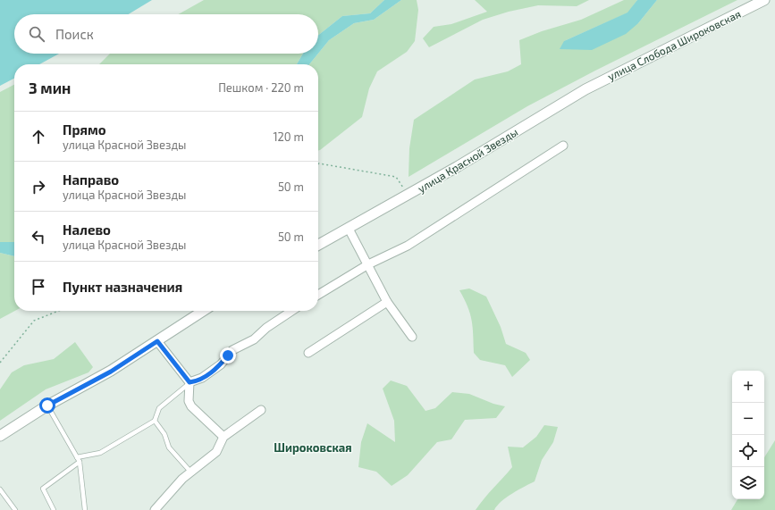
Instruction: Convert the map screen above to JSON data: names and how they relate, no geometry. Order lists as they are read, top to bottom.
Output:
{
  "streets": {
    "street": ["улица Слобода Широковская", "улица Красной Звезды"]
  },
  "crossings": [
    ["улица Слобода Широковская", "улица Красной Звезды"]
  ],
  "districts": ["Широковская"],
  "page": {
    "search": "Поиск",
    "heading": ["3 мин", "Пешком · 220 m"],
    "list": [
      ["Прямо", "улица Красной Звезды", "120 m"],
      ["Направо", "улица Красной Звезды", "50 m"],
      ["Налево", "улица Красной Звезды", "50 m"],
      "Пункт назначения"
    ],
    "map_buttons": ["+", "−"]
  }
}
